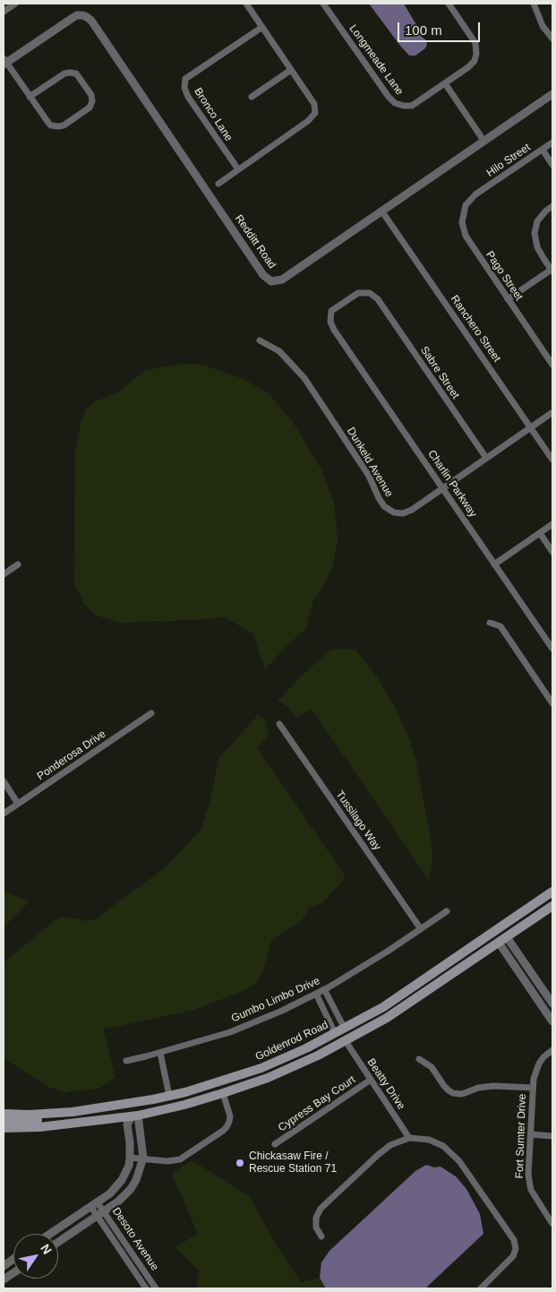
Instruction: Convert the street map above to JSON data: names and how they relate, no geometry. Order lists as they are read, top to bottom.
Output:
{
  "streets": {
    "main road": ["Goldenrod Road"],
    "street": [
      "Longmeade Lane",
      "Bronco Lane",
      "Hilo Street",
      "Redditt Road",
      "Pago Street",
      "Ranchero Street",
      "Sabre Street",
      "Dunkeld Avenue",
      "Charlin Parkway",
      "Ponderosa Drive",
      "Tussilago Way",
      "Gumbo Limbo Drive",
      "Beatty Drive",
      "Cypress Bay Court",
      "Fort Sumter Drive",
      "Desoto Avenue"
    ]
  },
  "crossings": [
    ["Hilo Street", "Pago Street"],
    ["Redditt Road", "Ranchero Street"],
    ["Ranchero Street", "Dunkeld Avenue"],
    ["Sabre Street", "Dunkeld Avenue"],
    ["Sabre Street", "Charlin Parkway"],
    ["Dunkeld Avenue", "Charlin Parkway"],
    ["Tussilago Way", "Gumbo Limbo Drive"],
    ["Goldenrod Road", "Beatty Drive"],
    ["Beatty Drive", "Cypress Bay Court"]
  ],
  "places": ["Chickasaw Fire / Rescue Station 71"],
  "scale_bar": "100 m",
  "north": "top right"
}
